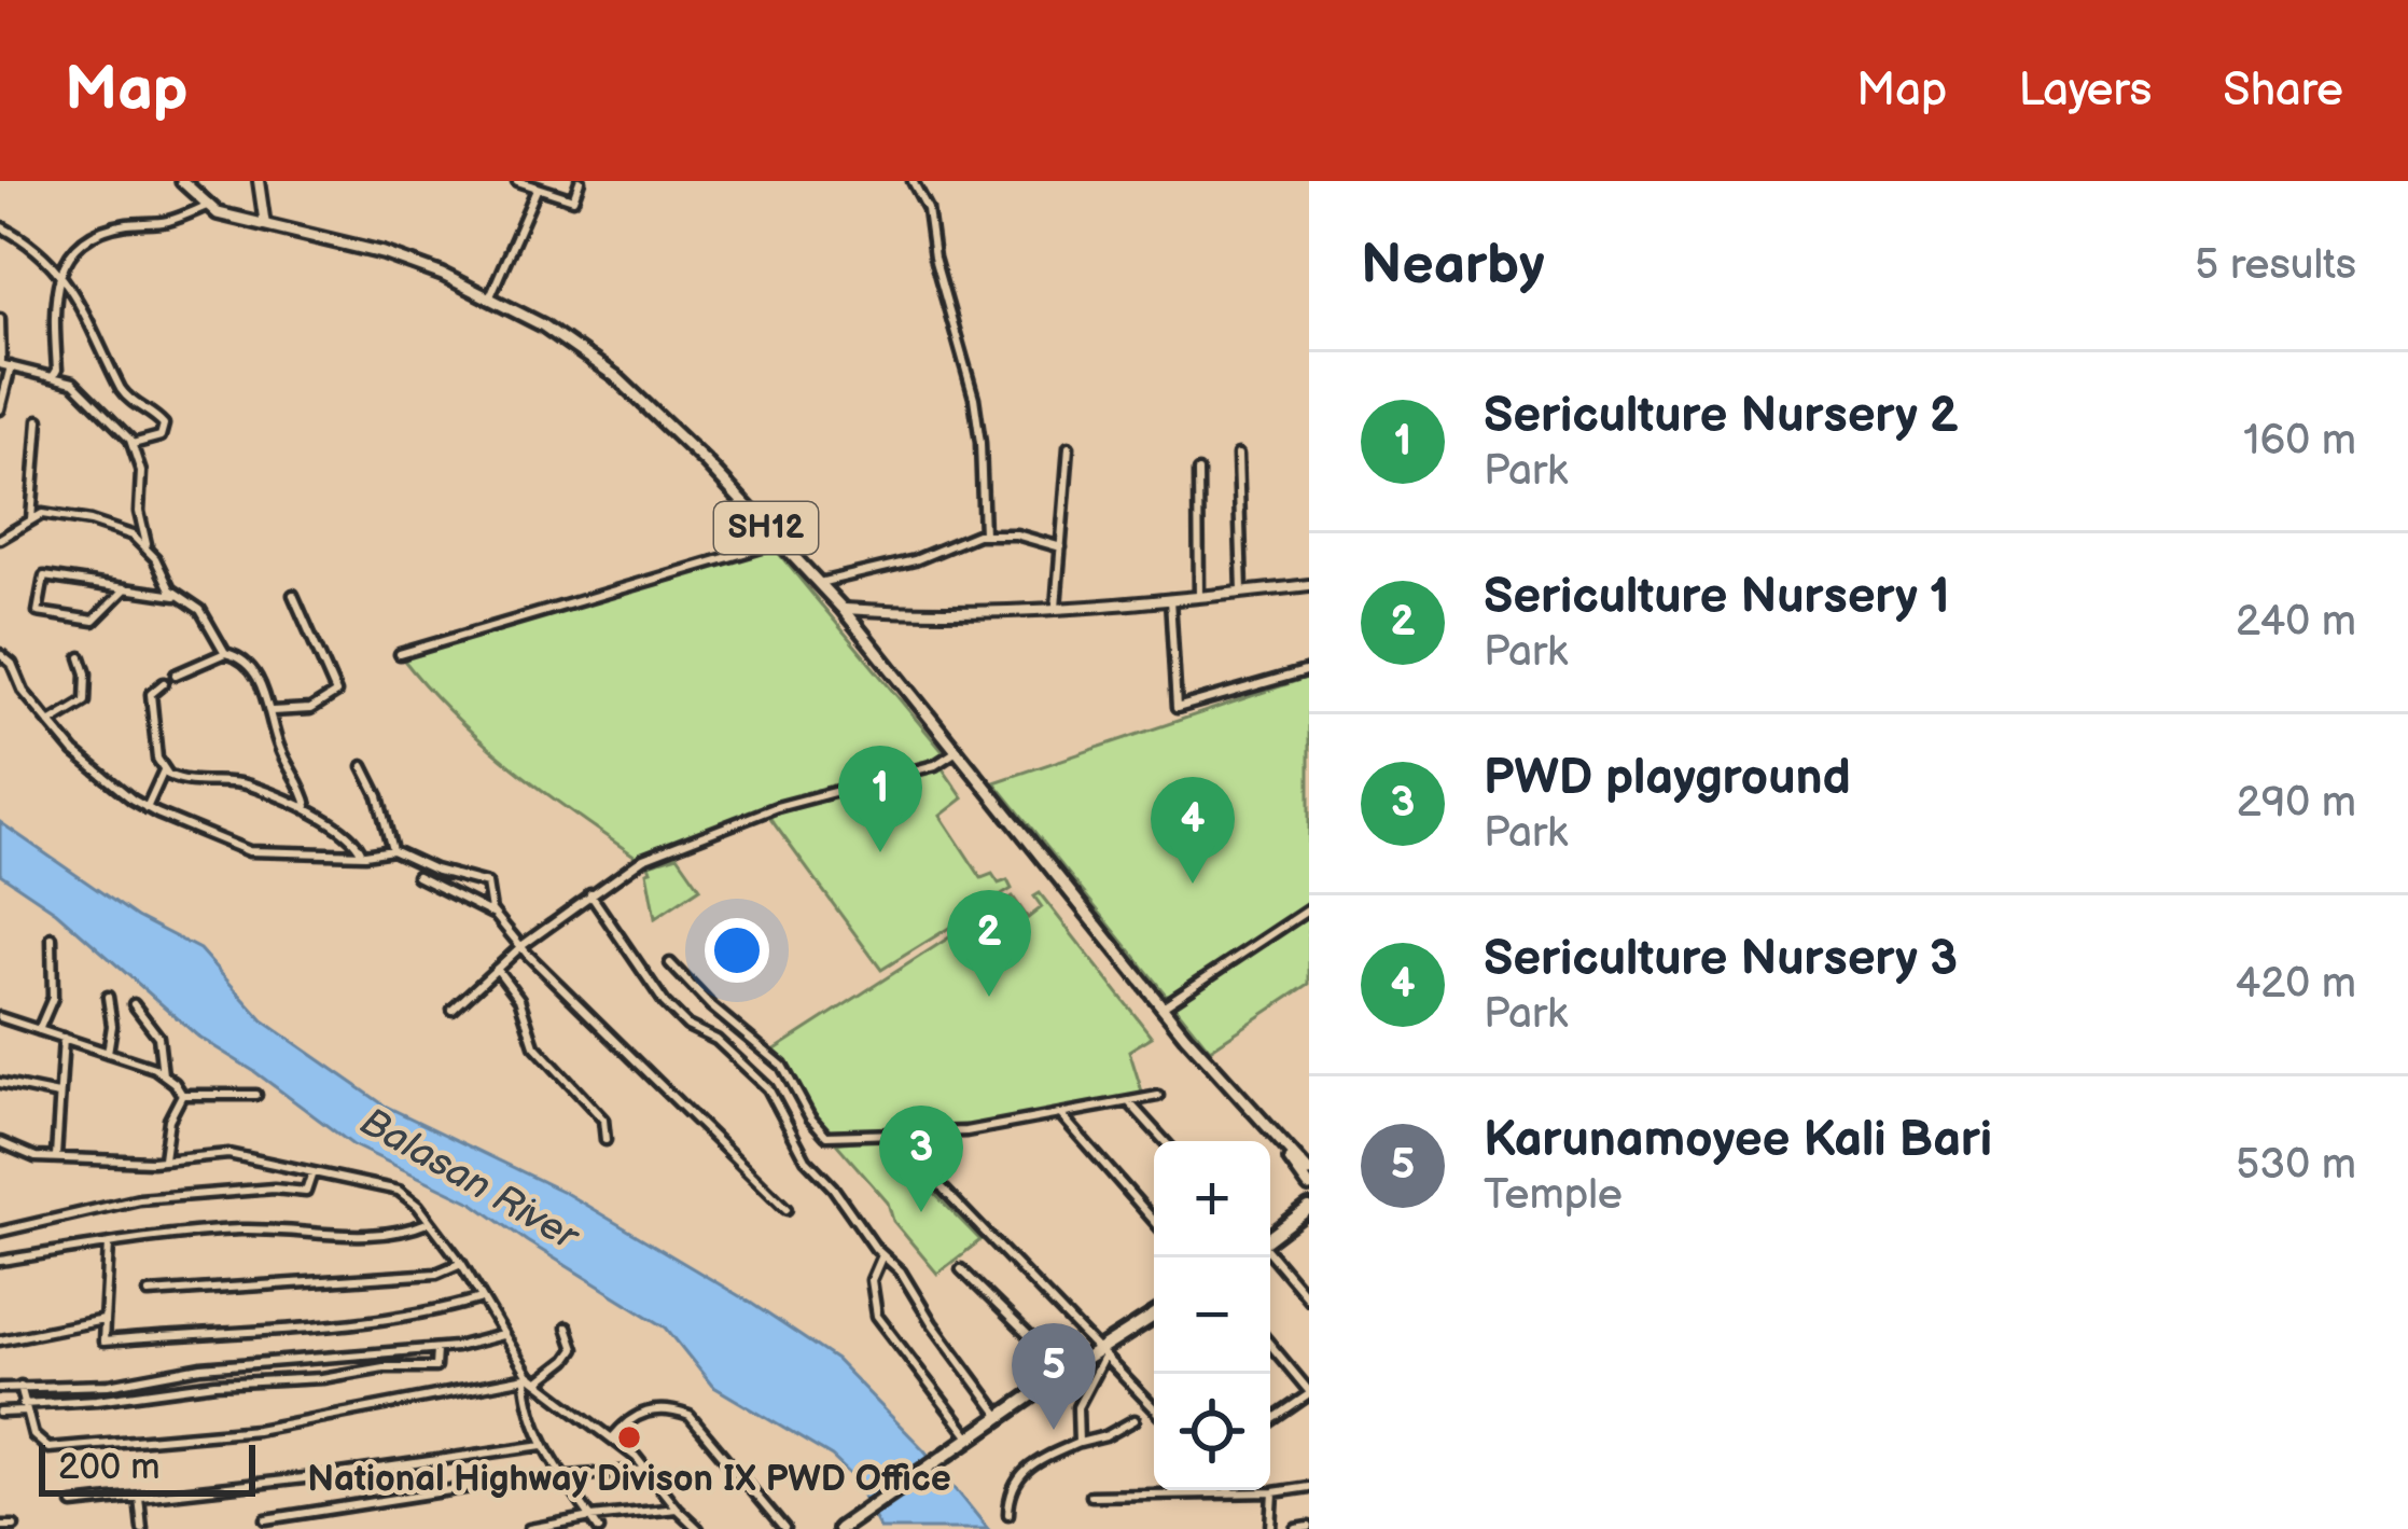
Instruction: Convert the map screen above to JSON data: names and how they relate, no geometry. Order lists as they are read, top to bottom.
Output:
{
  "streets": {
    "main road": ["SH12"]
  },
  "water": ["Balasan River"],
  "places": ["National Highway Divison IX PWD Office"],
  "scale_bar": "200 m",
  "page": {
    "header": "Map",
    "nav": ["Map", "Layers", "Share"],
    "heading": ["Nearby", "5 results"],
    "list": [
      {
        "mark": "1",
        "name": "Sericulture Nursery 2",
        "note": "Park",
        "value": "160 m"
      },
      {
        "mark": "2",
        "name": "Sericulture Nursery 1",
        "note": "Park",
        "value": "240 m"
      },
      {
        "mark": "3",
        "name": "PWD playground",
        "note": "Park",
        "value": "290 m"
      },
      {
        "mark": "4",
        "name": "Sericulture Nursery 3",
        "note": "Park",
        "value": "420 m"
      },
      {
        "mark": "5",
        "name": "Karunamoyee Kali Bari",
        "note": "Temple",
        "value": "530 m"
      }
    ],
    "pins": [
      "1",
      "4",
      "2",
      "3",
      "5"
    ],
    "map_buttons": ["+", "−"],
    "scale": "200 m"
  }
}
